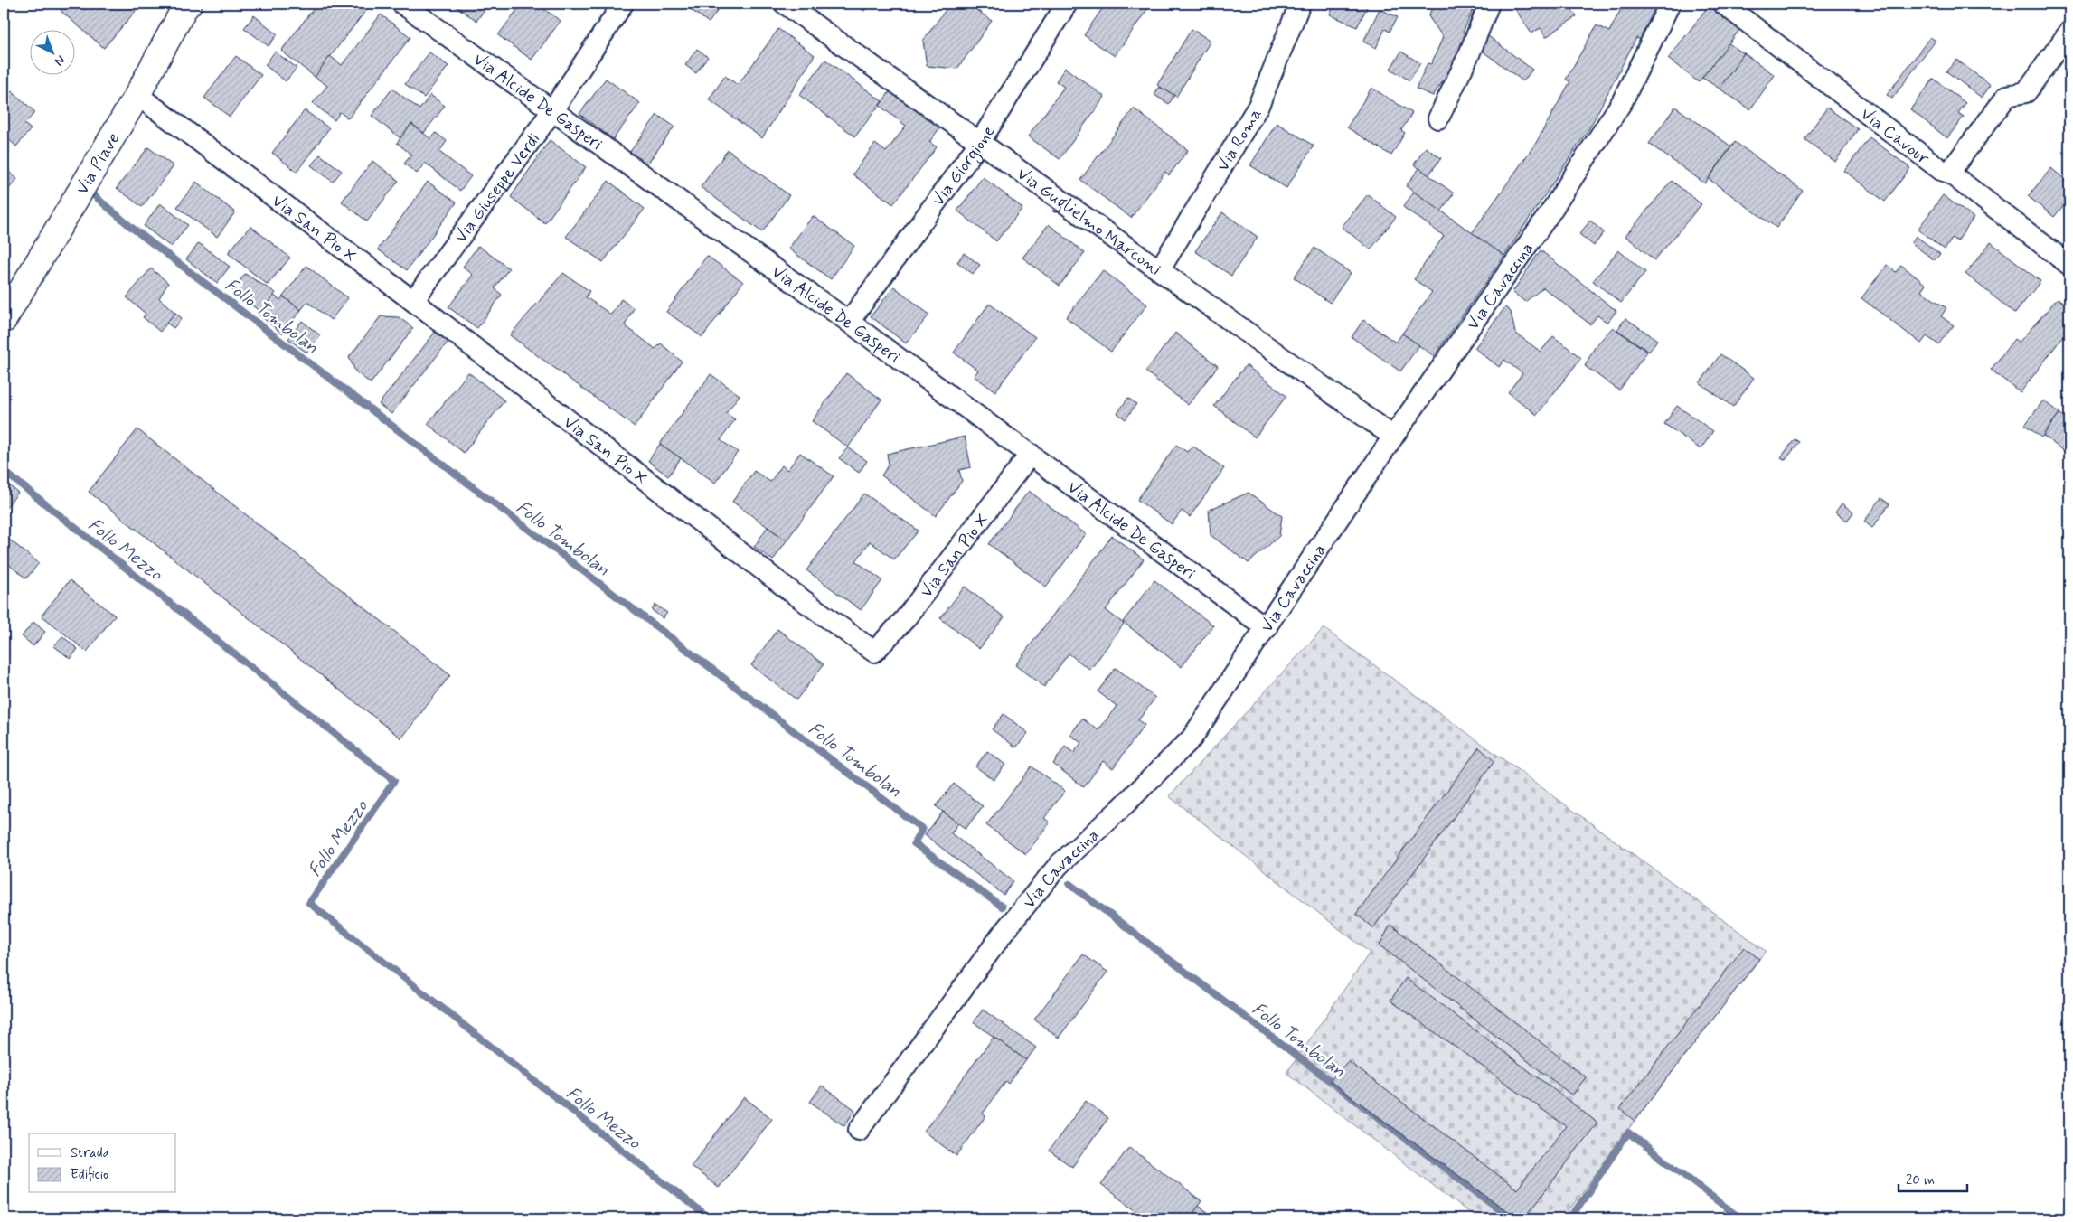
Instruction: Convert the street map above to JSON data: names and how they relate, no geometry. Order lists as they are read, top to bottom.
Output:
{
  "streets": {
    "main road": ["Via Piave"],
    "street": [
      "Via Alcide De Gasperi",
      "Via Cavour",
      "Via Roma",
      "Via Giorgione",
      "Via Giuseppe Verdi",
      "Via Guglielmo Marconi",
      "Via San Pio X",
      "Via Cavaccina"
    ]
  },
  "crossings": [
    ["Via Alcide De Gasperi", "Via Giorgione"],
    ["Via Alcide De Gasperi", "Via Giuseppe Verdi"],
    ["Via Alcide De Gasperi", "Via San Pio X"],
    ["Via Alcide De Gasperi", "Via Cavaccina"],
    ["Via Roma", "Via Guglielmo Marconi"],
    ["Via Piave", "Via San Pio X"],
    ["Via Giorgione", "Via Guglielmo Marconi"],
    ["Via Giuseppe Verdi", "Via San Pio X"],
    ["Via Guglielmo Marconi", "Via Cavaccina"]
  ],
  "water": ["Follo Tombolan", "Follo Mezzo"],
  "legend": ["Strada", "Edificio"],
  "scale_bar": "20 m",
  "north": "bottom right"
}
